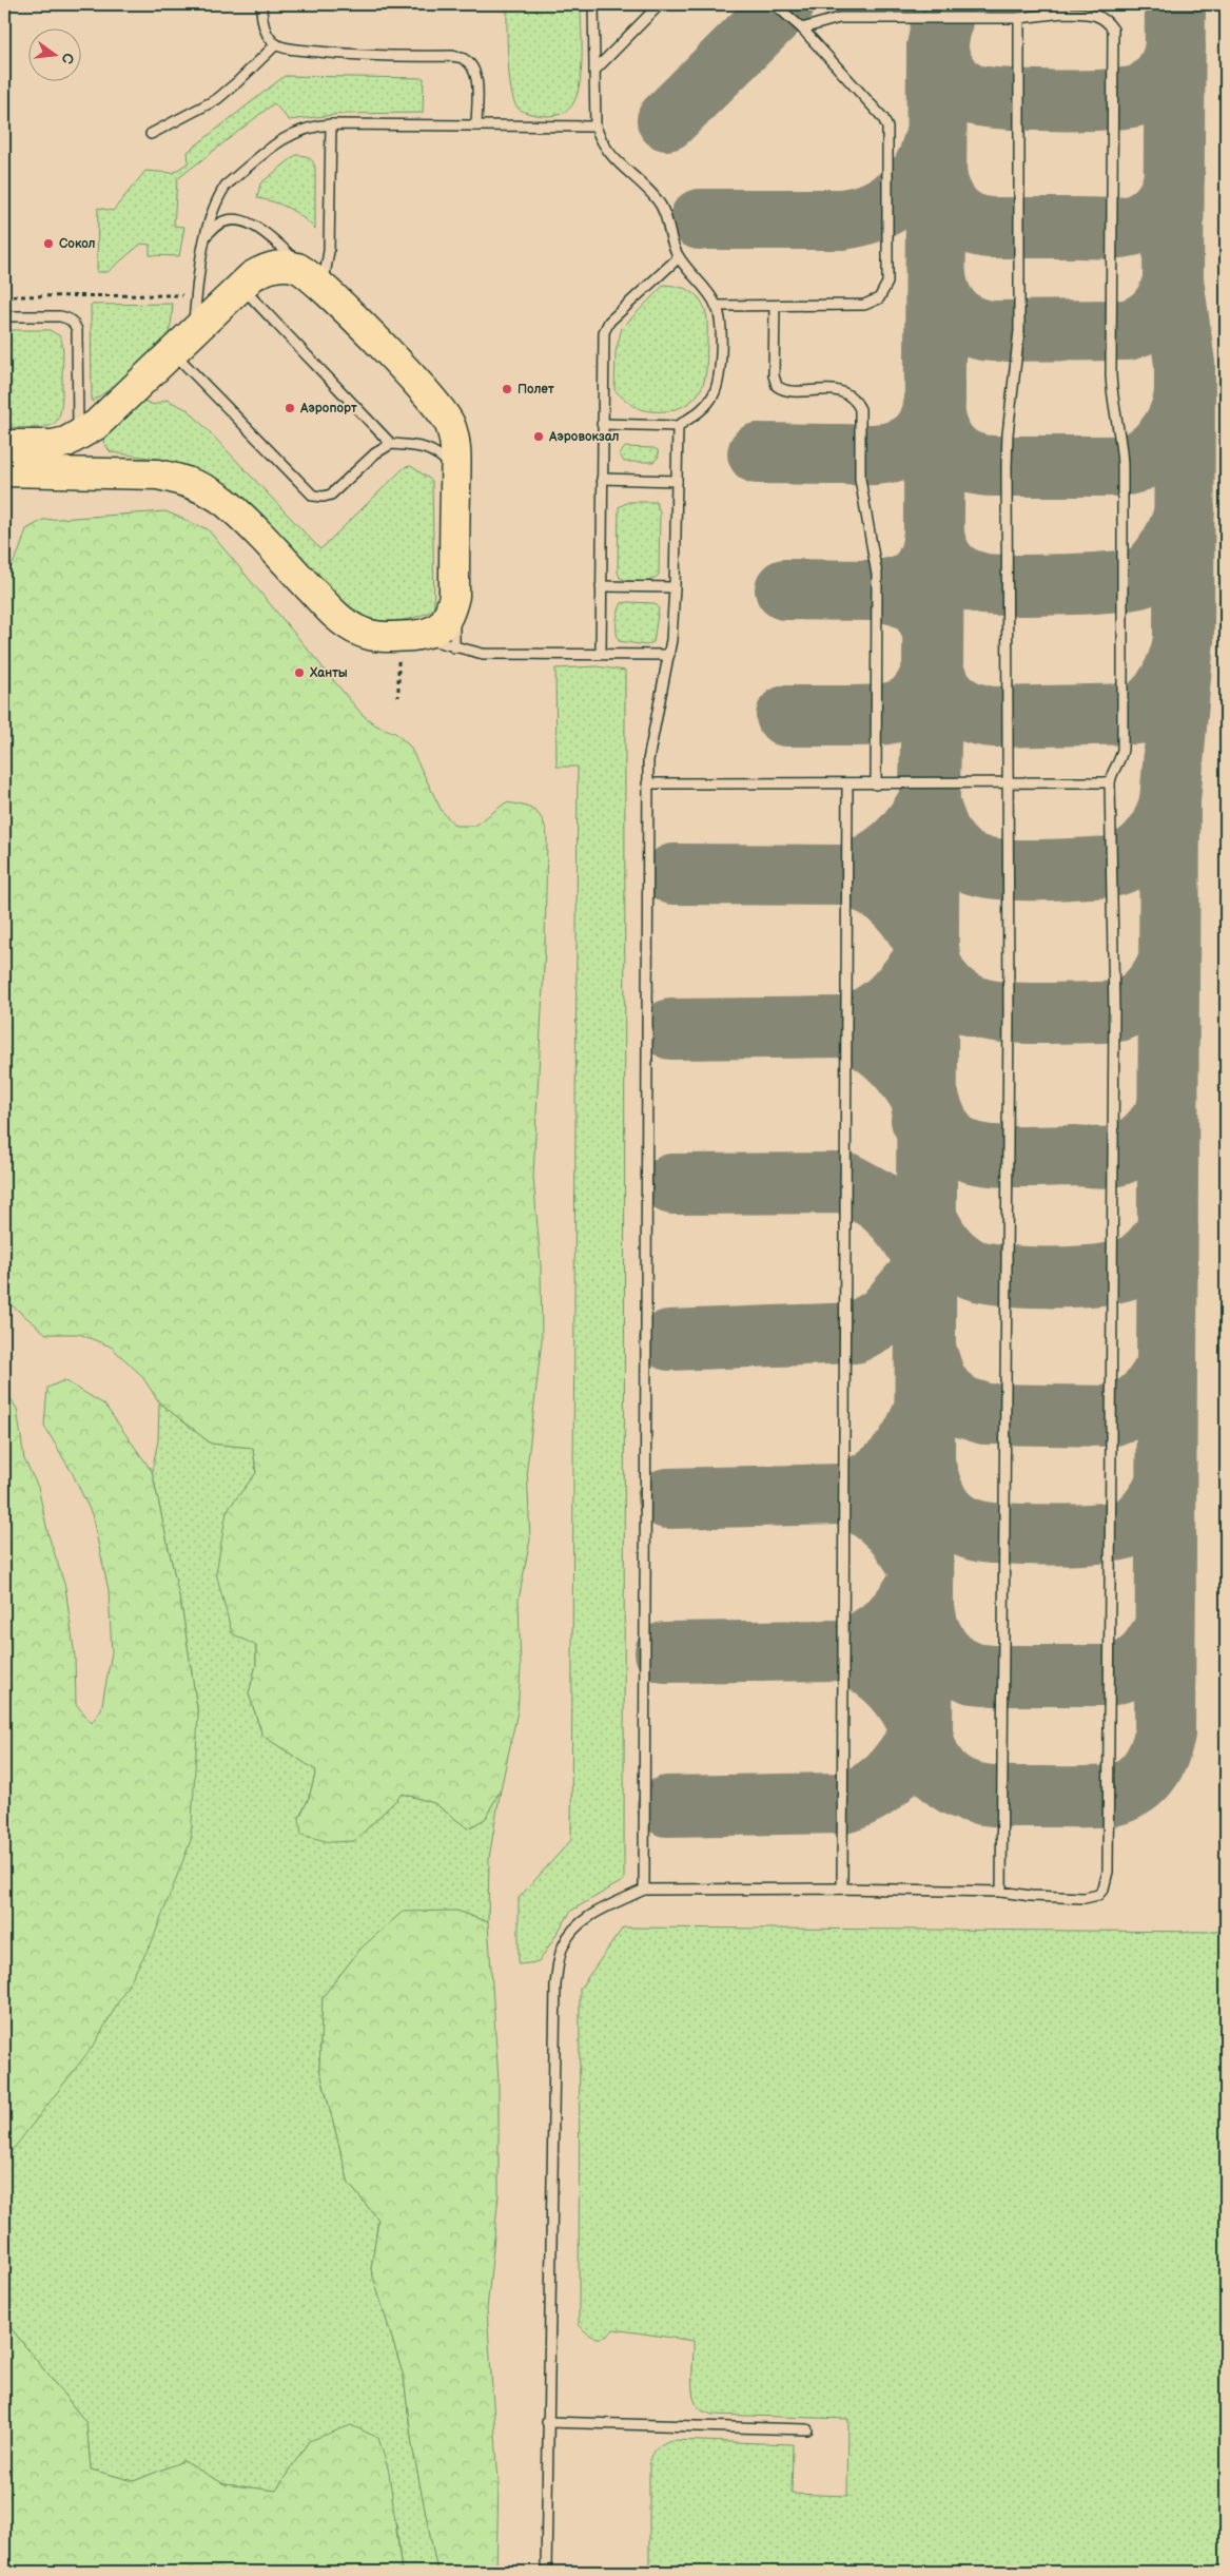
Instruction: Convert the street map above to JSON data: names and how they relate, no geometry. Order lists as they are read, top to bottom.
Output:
{
  "places": [
    "Сокол",
    "Полет",
    "Аэропорт",
    "Аэровокзал",
    "Ханты"
  ],
  "north": "right"
}
